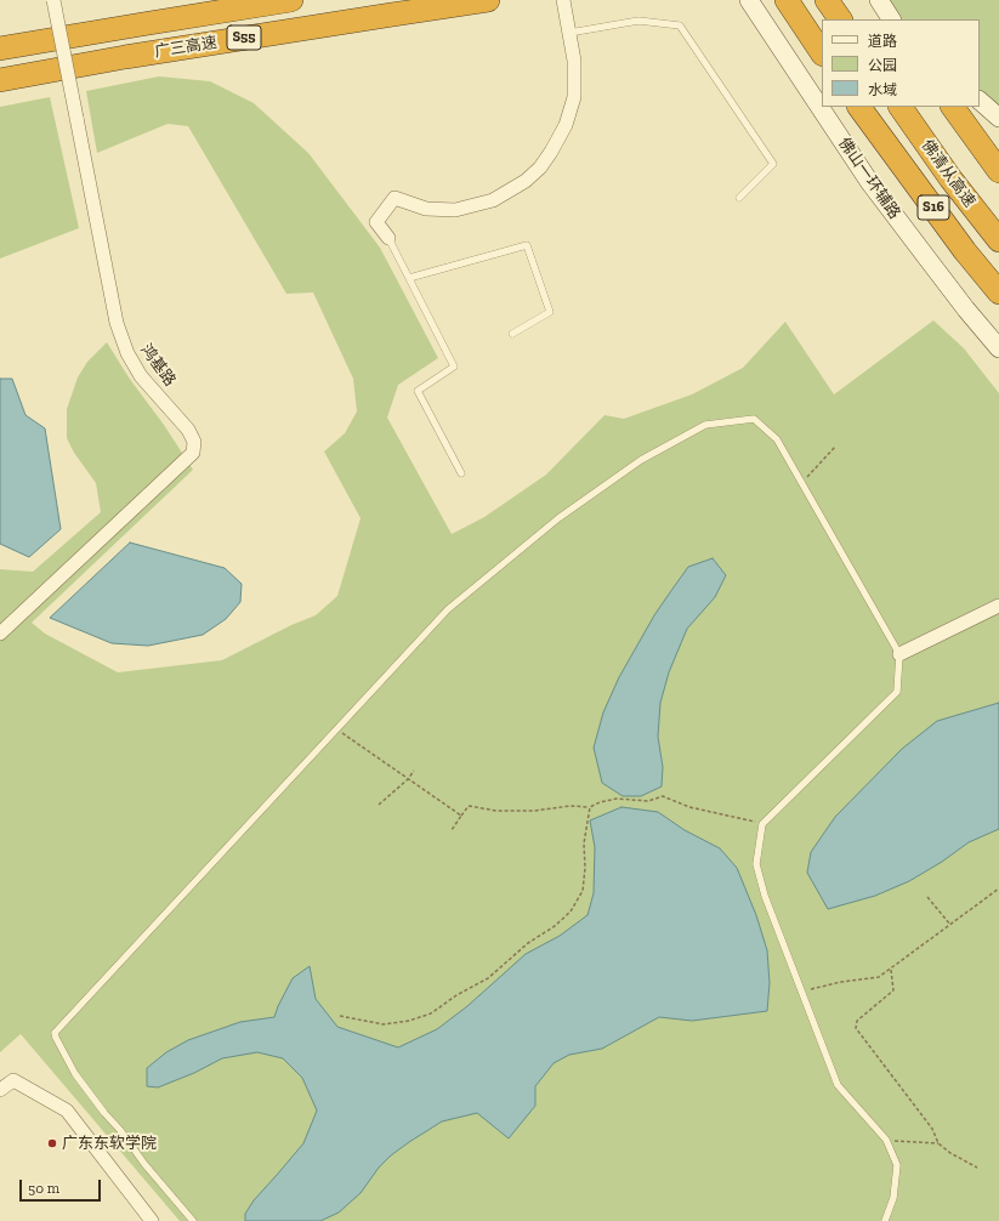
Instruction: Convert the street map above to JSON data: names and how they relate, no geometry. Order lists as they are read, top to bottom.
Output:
{
  "streets": {
    "highway": [
      "S55",
      "广三高速",
      "佛清从高速",
      "S16"
    ],
    "main road": ["佛山一环辅路"],
    "street": ["鸿基路"]
  },
  "places": ["广东东软学院"],
  "legend": ["道路", "公园", "水域"],
  "scale_bar": "50 m"
}
